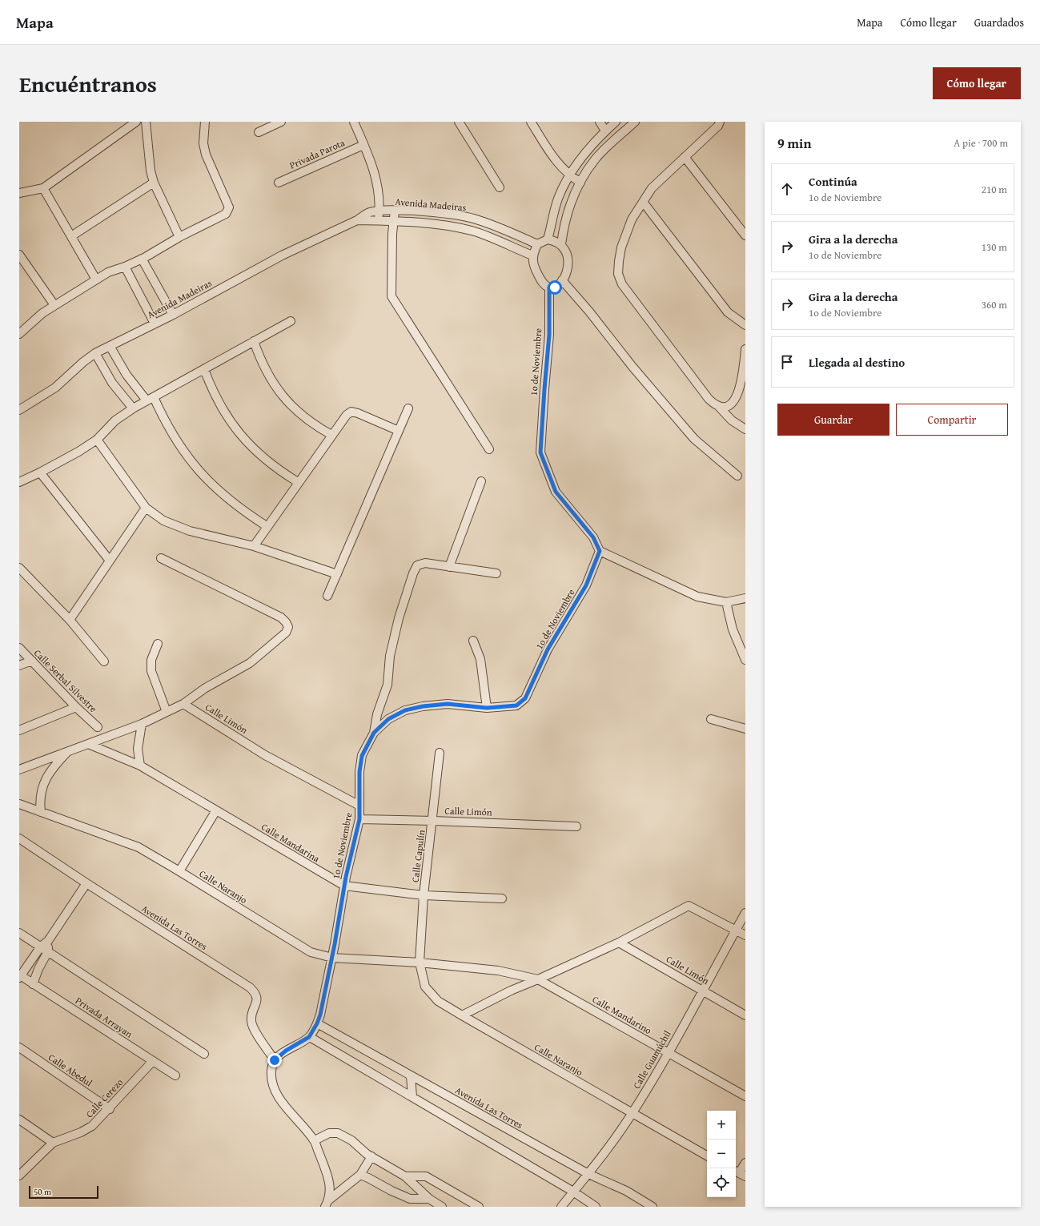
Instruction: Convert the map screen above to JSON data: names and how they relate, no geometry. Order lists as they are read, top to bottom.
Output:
{
  "streets": {
    "street": [
      "Privada Parota",
      "Avenida Madeiras",
      "1o de Noviembre",
      "Calle Serbal Silvestre",
      "Calle Limón",
      "Calle Mandarina",
      "Calle Capulín",
      "Calle Naranjo",
      "Avenida Las Torres",
      "Calle Mandarino",
      "Privada Arrayan",
      "Calle Guamúchil",
      "Calle Abedul",
      "Calle Cerezo"
    ]
  },
  "crossings": [
    ["Avenida Madeiras", "1o de Noviembre"],
    ["1o de Noviembre", "Calle Limón"],
    ["1o de Noviembre", "Calle Mandarina"],
    ["1o de Noviembre", "Calle Naranjo"],
    ["1o de Noviembre", "Avenida Las Torres"],
    ["Calle Limón", "Calle Capulín"],
    ["Calle Limón", "Calle Guamúchil"],
    ["Calle Mandarina", "Calle Capulín"],
    ["Calle Capulín", "Calle Naranjo"],
    ["Calle Naranjo", "Calle Mandarino"],
    ["Calle Naranjo", "Calle Guamúchil"],
    ["Avenida Las Torres", "Calle Guamúchil"],
    ["Calle Mandarino", "Calle Guamúchil"],
    ["Privada Arrayan", "Calle Cerezo"],
    ["Calle Abedul", "Calle Cerezo"]
  ],
  "scale_bar": "50 m",
  "page": {
    "header": "Mapa",
    "nav": ["Mapa", "Cómo llegar", "Guardados"],
    "title": "Encuéntranos",
    "buttons": [
      "Cómo llegar",
      ["Guardar", "Compartir"]
    ],
    "heading": ["9 min", "A pie · 700 m"],
    "list": [
      ["Continúa", "1o de Noviembre", "210 m"],
      ["Gira a la derecha", "1o de Noviembre", "130 m"],
      ["Gira a la derecha", "1o de Noviembre", "360 m"],
      "Llegada al destino"
    ],
    "map_buttons": ["+", "−"],
    "scale": "50 m"
  }
}
